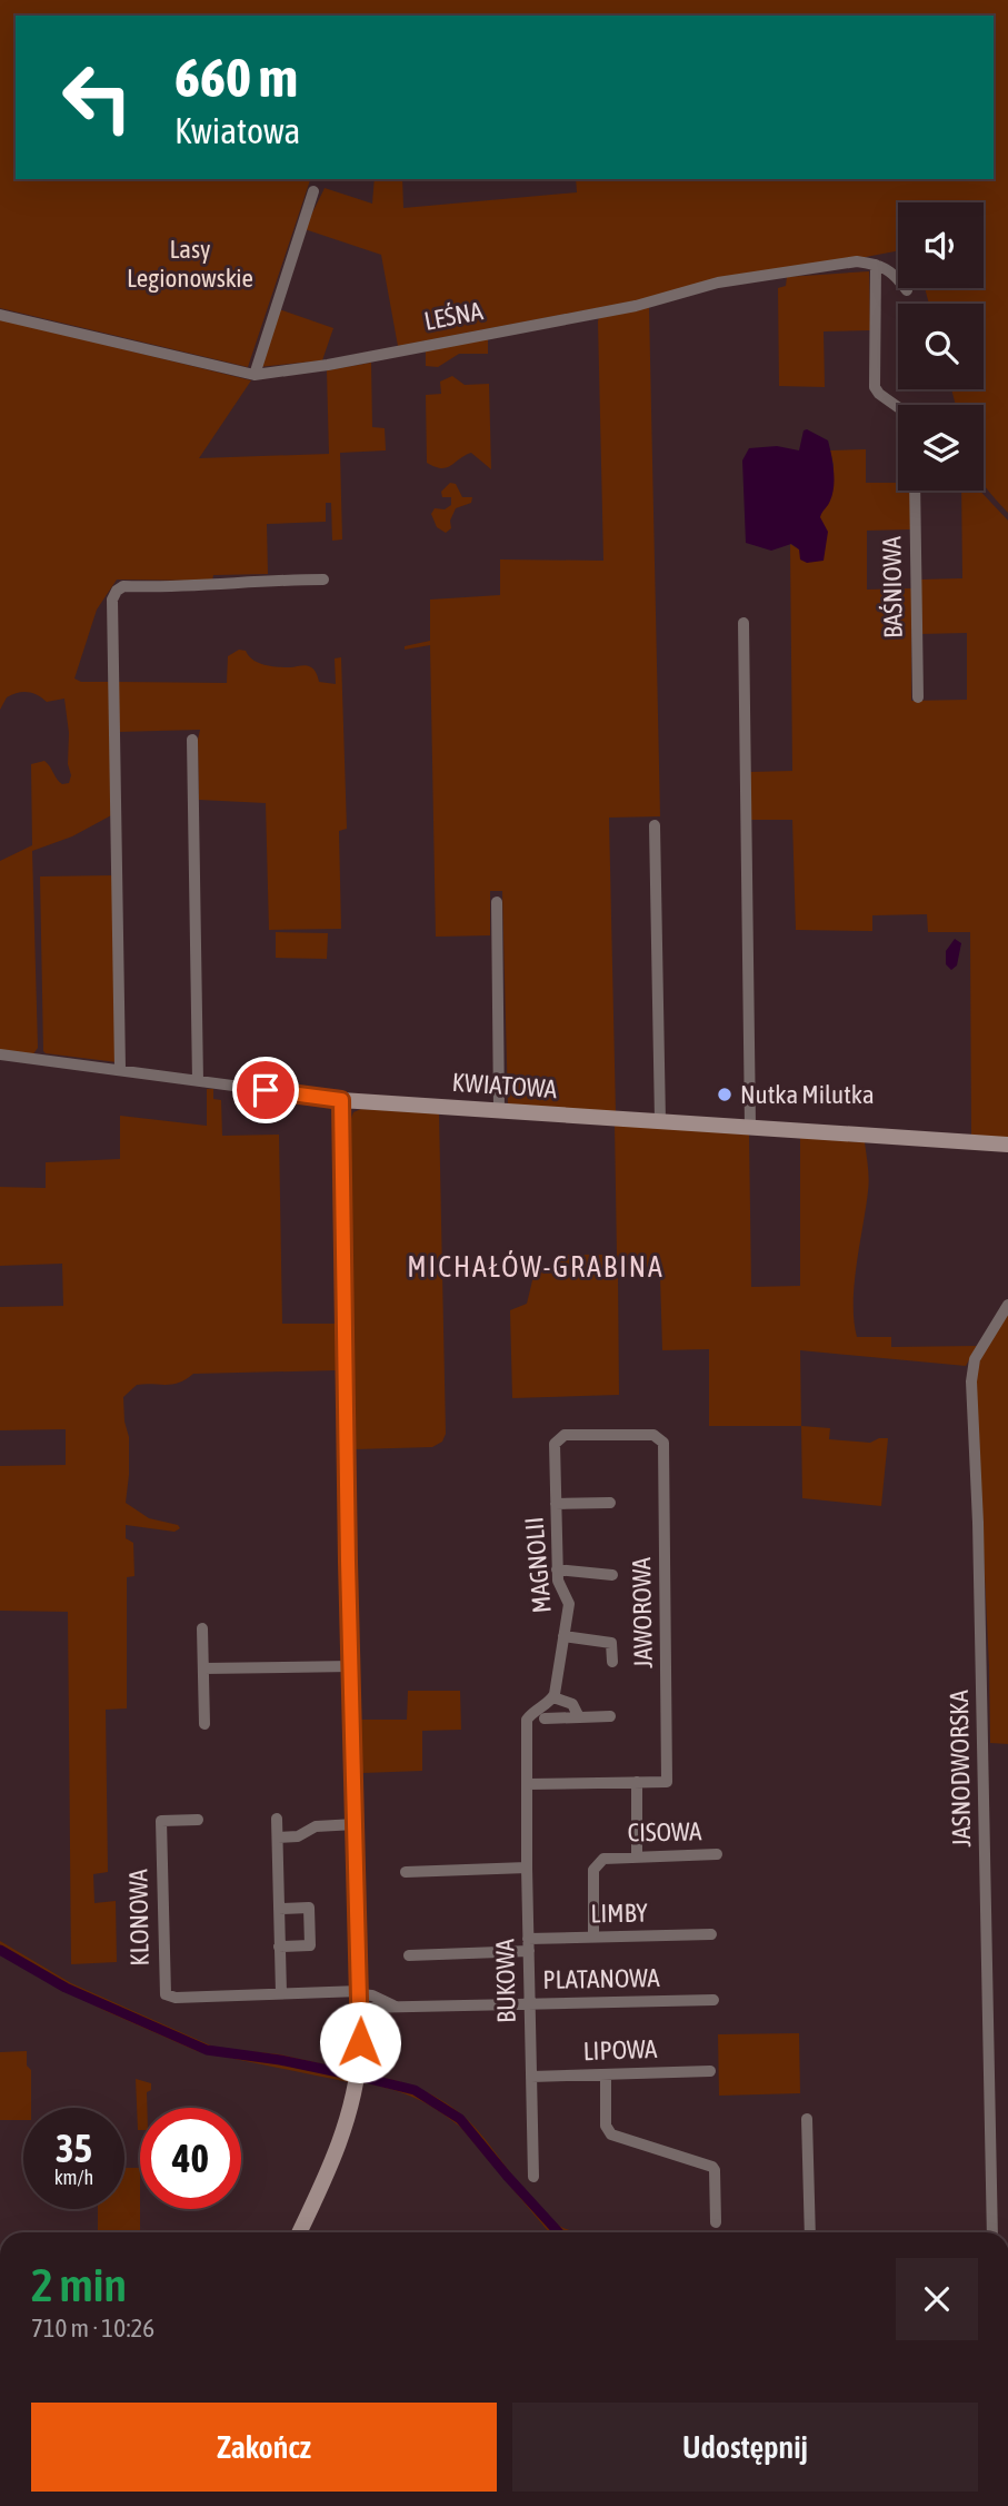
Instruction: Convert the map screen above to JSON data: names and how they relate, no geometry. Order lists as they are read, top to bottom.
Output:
{
  "streets": {
    "street": [
      "LEŚNA",
      "BAŚNIOWA",
      "KWIATOWA",
      "MAGNOLII",
      "JAWOROWA",
      "JASNODWORSKA",
      "CISOWA",
      "LIMBY",
      "KLONOWA",
      "PLATANOWA",
      "BUKOWA",
      "LIPOWA"
    ]
  },
  "crossings": [
    ["MAGNOLII", "JAWOROWA"],
    ["CISOWA", "LIMBY"],
    ["LIMBY", "BUKOWA"],
    ["KLONOWA", "PLATANOWA"],
    ["PLATANOWA", "BUKOWA"],
    ["BUKOWA", "LIPOWA"]
  ],
  "districts": ["MICHAŁÓW-GRABINA"],
  "parks": ["Lasy Legionowskie"],
  "places": ["Nutka Milutka"],
  "page": {
    "turn": ["660 m", "Kwiatowa"],
    "speed": "35 km/h",
    "limit": "40",
    "heading": ["2 min", "710 m · 10:26"],
    "buttons": ["Zakończ", "Udostępnij"]
  }
}
